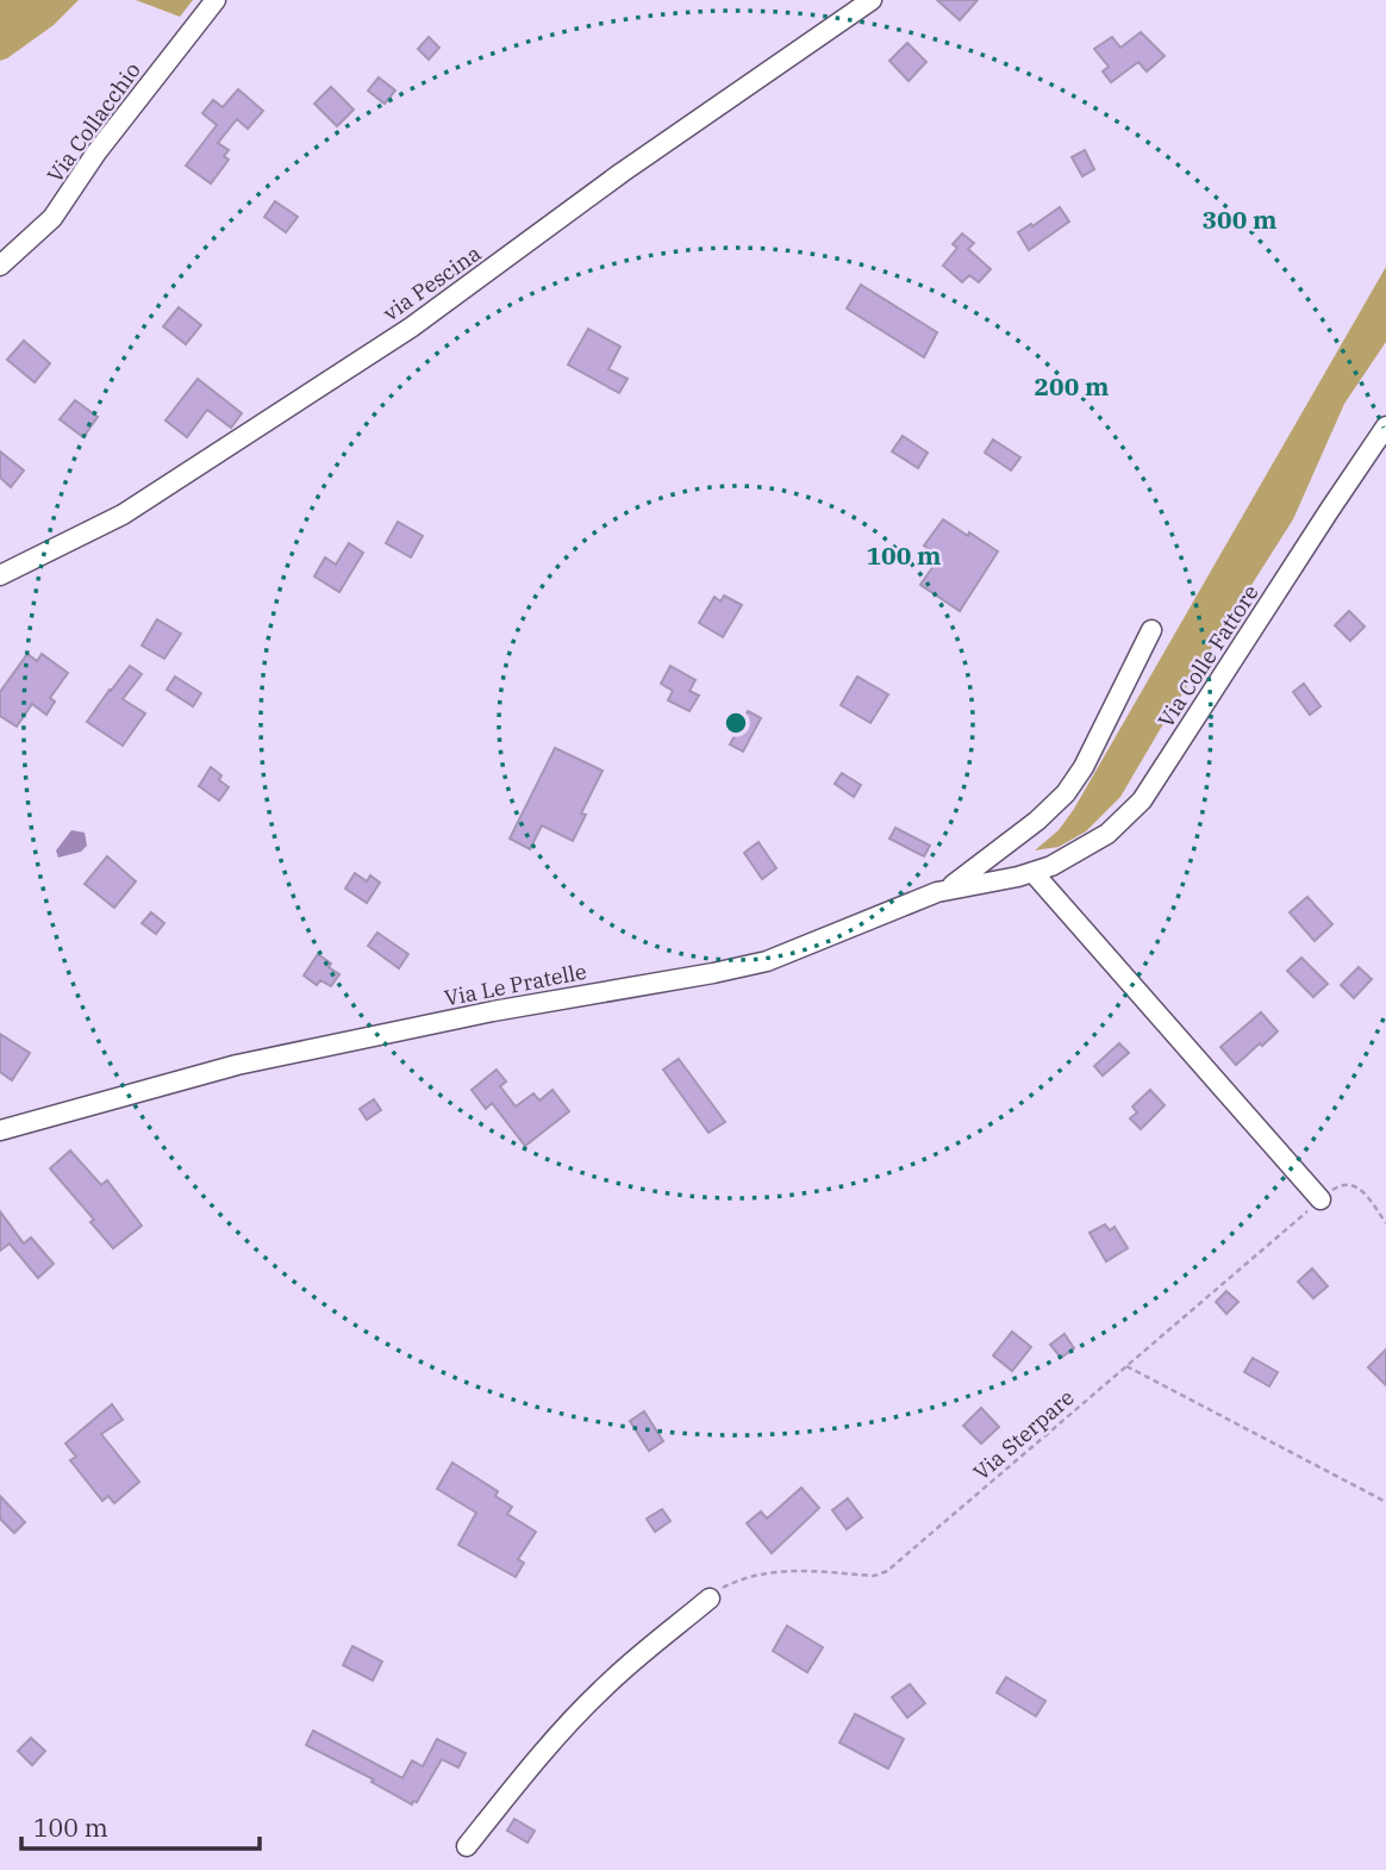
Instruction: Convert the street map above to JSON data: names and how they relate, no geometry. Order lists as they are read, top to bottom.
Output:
{
  "streets": {
    "street": [
      "Via Collacchio",
      "via Pescina",
      "Via Colle Fattore",
      "Via Le Pratelle"
    ],
    "path": ["Via Sterpare"]
  },
  "crossings": [
    ["Via Colle Fattore", "Via Le Pratelle"]
  ],
  "scale_bar": "100 m",
  "rings": ["300 m", "200 m", "100 m"]
}
